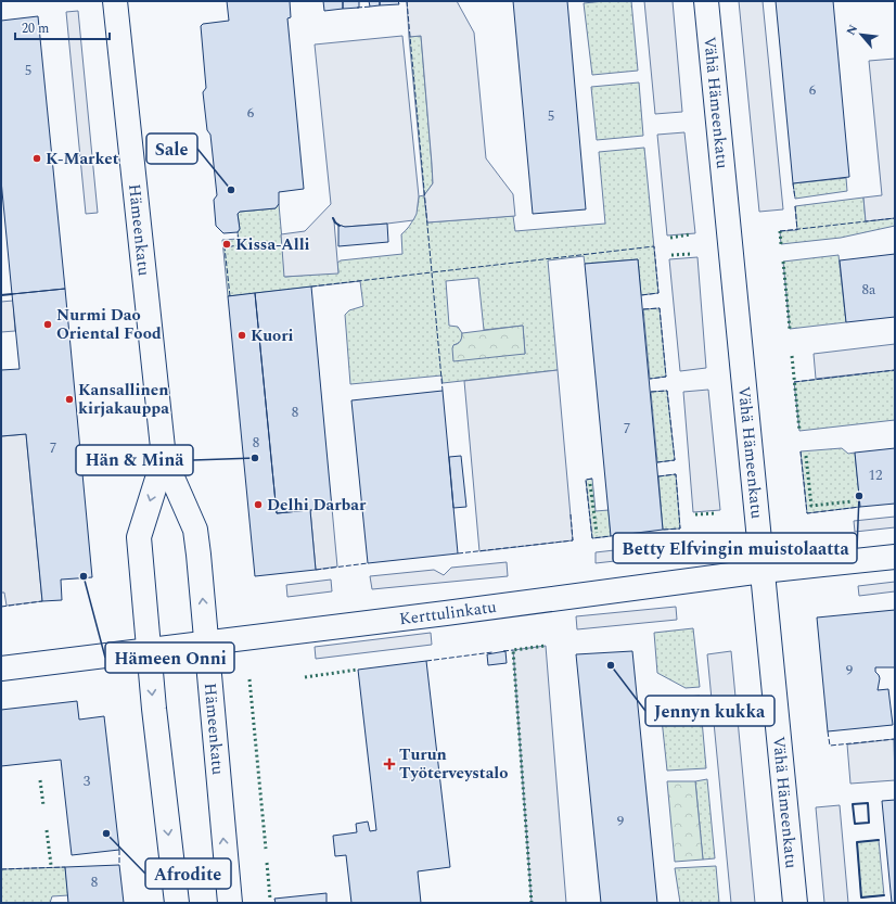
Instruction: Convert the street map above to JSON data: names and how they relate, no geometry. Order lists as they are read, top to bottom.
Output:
{
  "streets": {
    "main road": ["Vähä Hämeenkatu", "Hämeenkatu", "Kerttulinkatu"]
  },
  "crossings": [
    ["Vähä Hämeenkatu", "Kerttulinkatu"],
    ["Hämeenkatu", "Kerttulinkatu"]
  ],
  "places": {
    "other": [
      "K-Market",
      "Sale",
      "Kissa-Alli",
      "Nurmi Dao Oriental Food",
      "Kuori",
      "Kansallinen kirjakauppa",
      "Hän & Minä",
      "Betty Elfvingin muistolaatta",
      "Delhi Darbar",
      "Hämeen Onni",
      "Jennyn kukka",
      "Afrodite"
    ],
    "health": ["Turun Työterveystalo"]
  },
  "house_numbers": [
    "5",
    "6",
    "6",
    "5",
    "8a",
    "8",
    "7",
    "8",
    "7",
    "12",
    "9",
    "3",
    "9",
    "8"
  ],
  "scale_bar": "20 m",
  "north": "top left"
}
